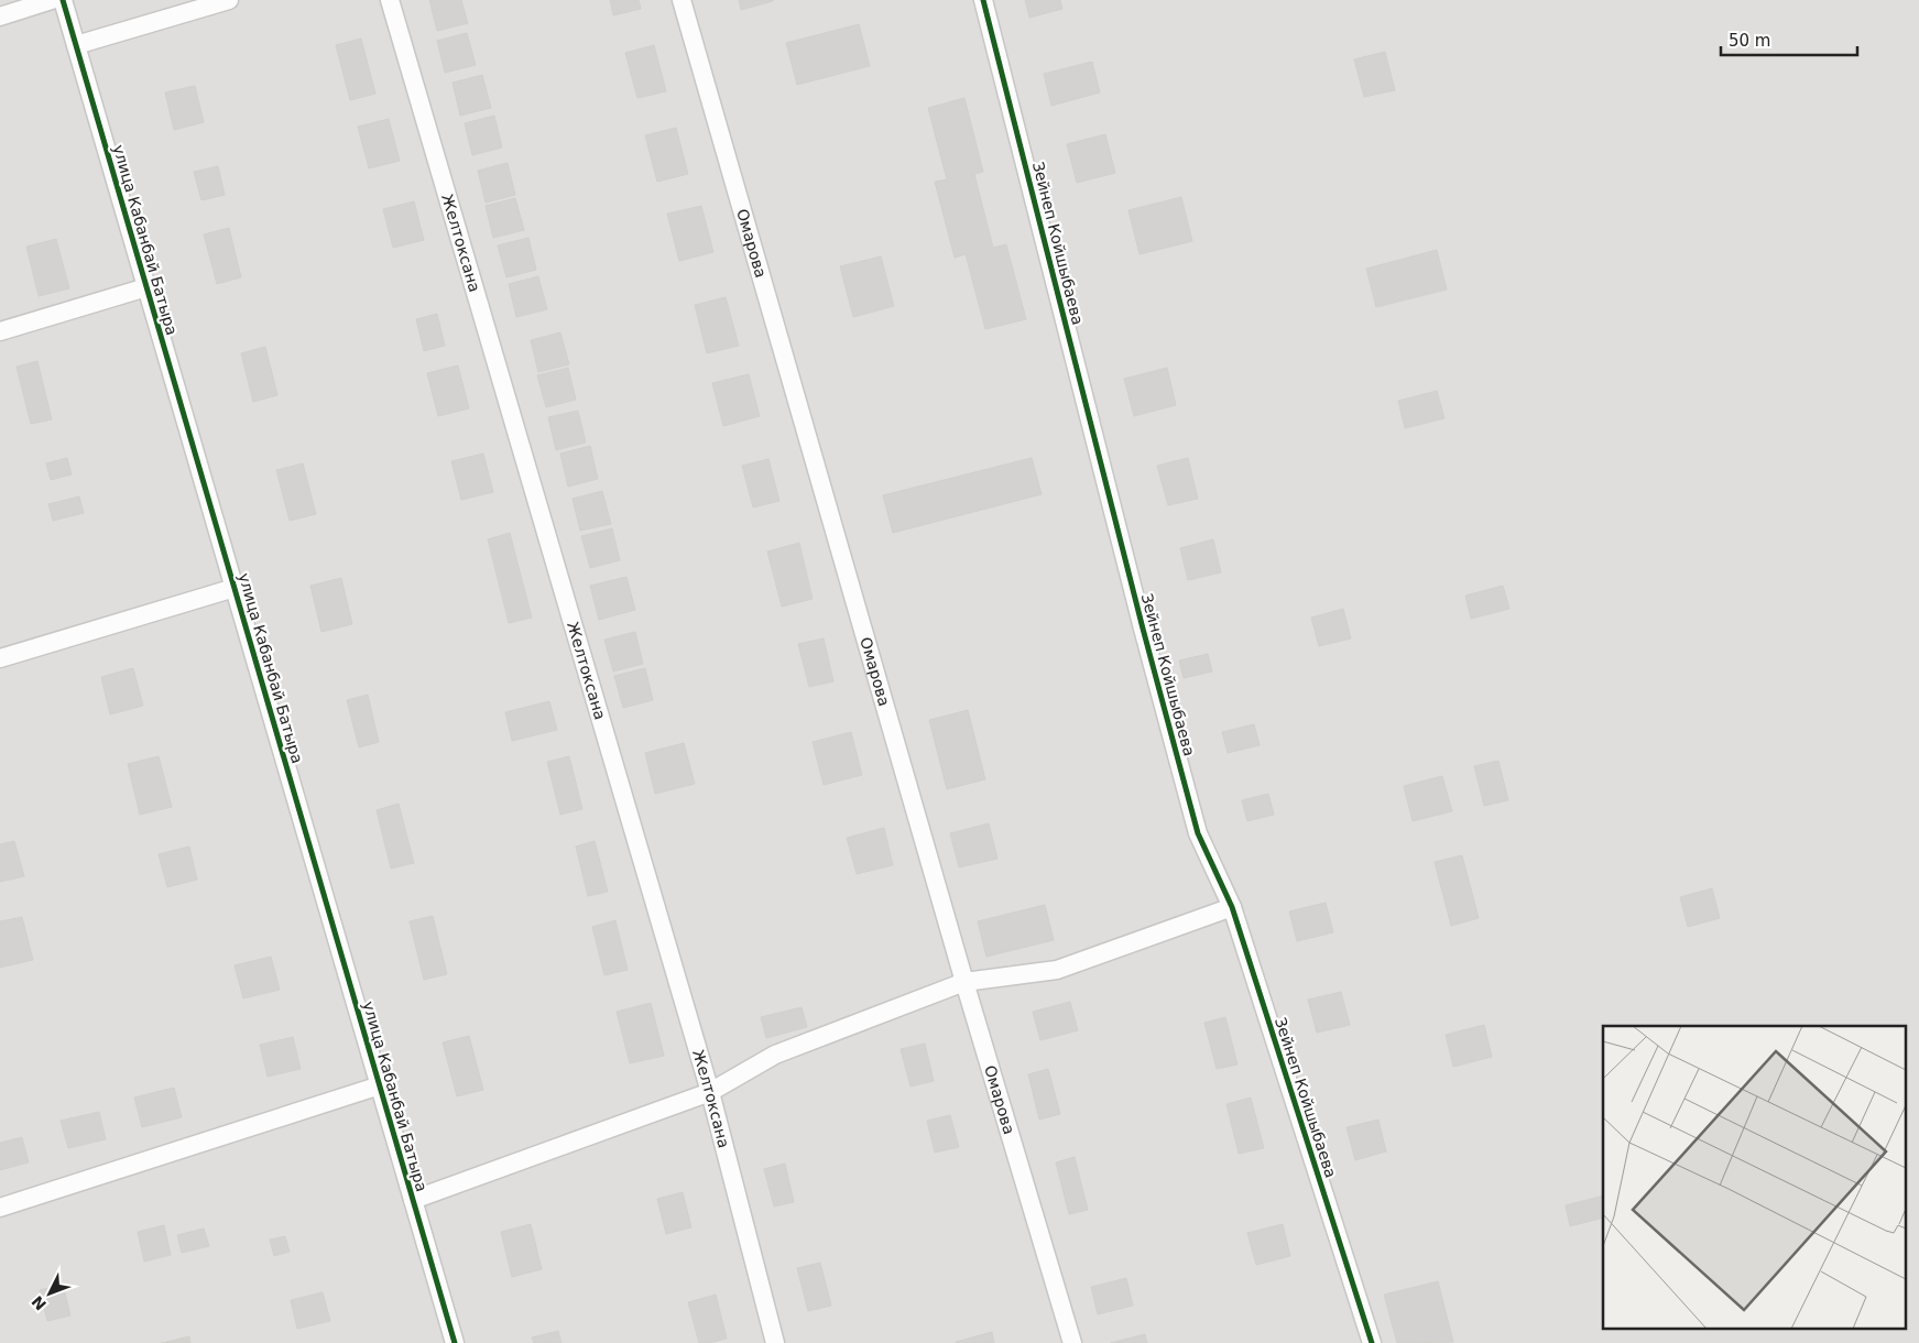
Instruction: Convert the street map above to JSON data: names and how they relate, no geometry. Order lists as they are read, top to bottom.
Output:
{
  "streets": {
    "street": [
      "улица Кабанбай Батыра",
      "Желтоксана",
      "Омарова",
      "Зейнеп Койшыбаева"
    ]
  },
  "scale_bar": "50 m",
  "north": "bottom left"
}
